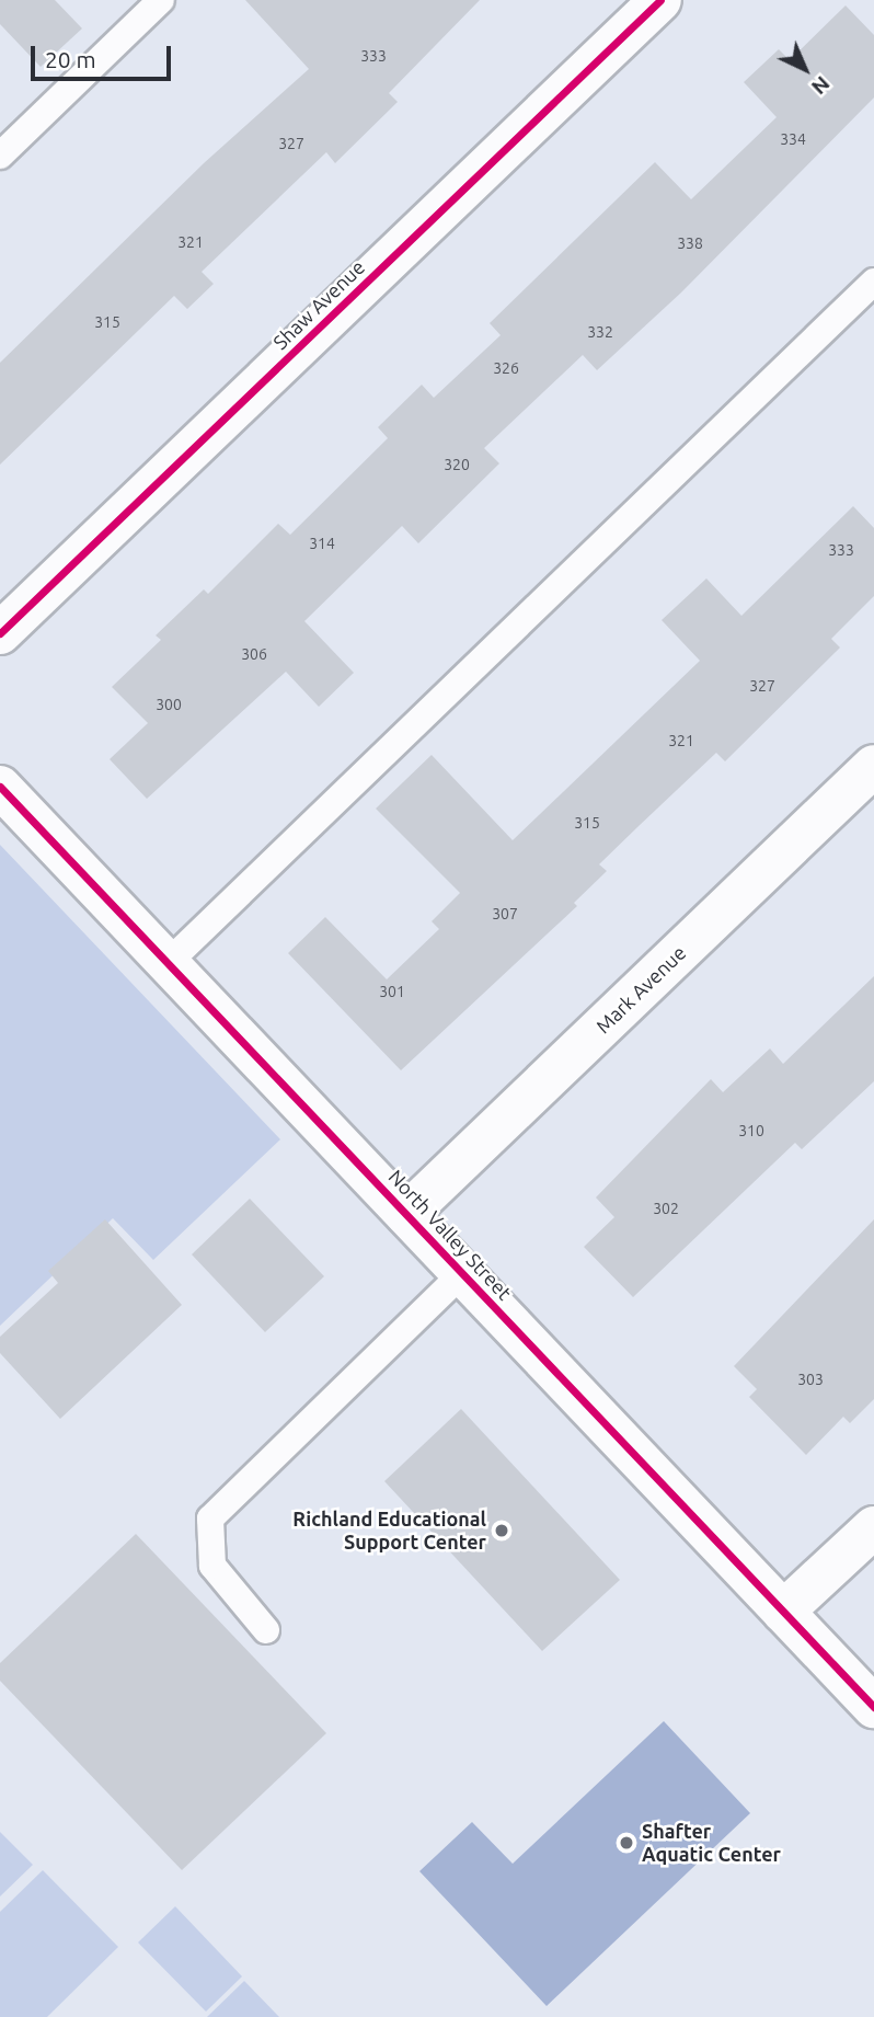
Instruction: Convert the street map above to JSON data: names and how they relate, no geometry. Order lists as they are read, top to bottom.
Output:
{
  "streets": {
    "street": ["Shaw Avenue", "Mark Avenue", "North Valley Street"]
  },
  "crossings": [
    ["Mark Avenue", "North Valley Street"]
  ],
  "places": ["Richland Educational Support Center", "Shafter Aquatic Center"],
  "house_numbers": [
    "333",
    "334",
    "327",
    "321",
    "338",
    "315",
    "332",
    "326",
    "320",
    "314",
    "333",
    "306",
    "327",
    "300",
    "321",
    "315",
    "307",
    "301",
    "310",
    "302",
    "303"
  ],
  "scale_bar": "20 m",
  "north": "bottom right"
}
